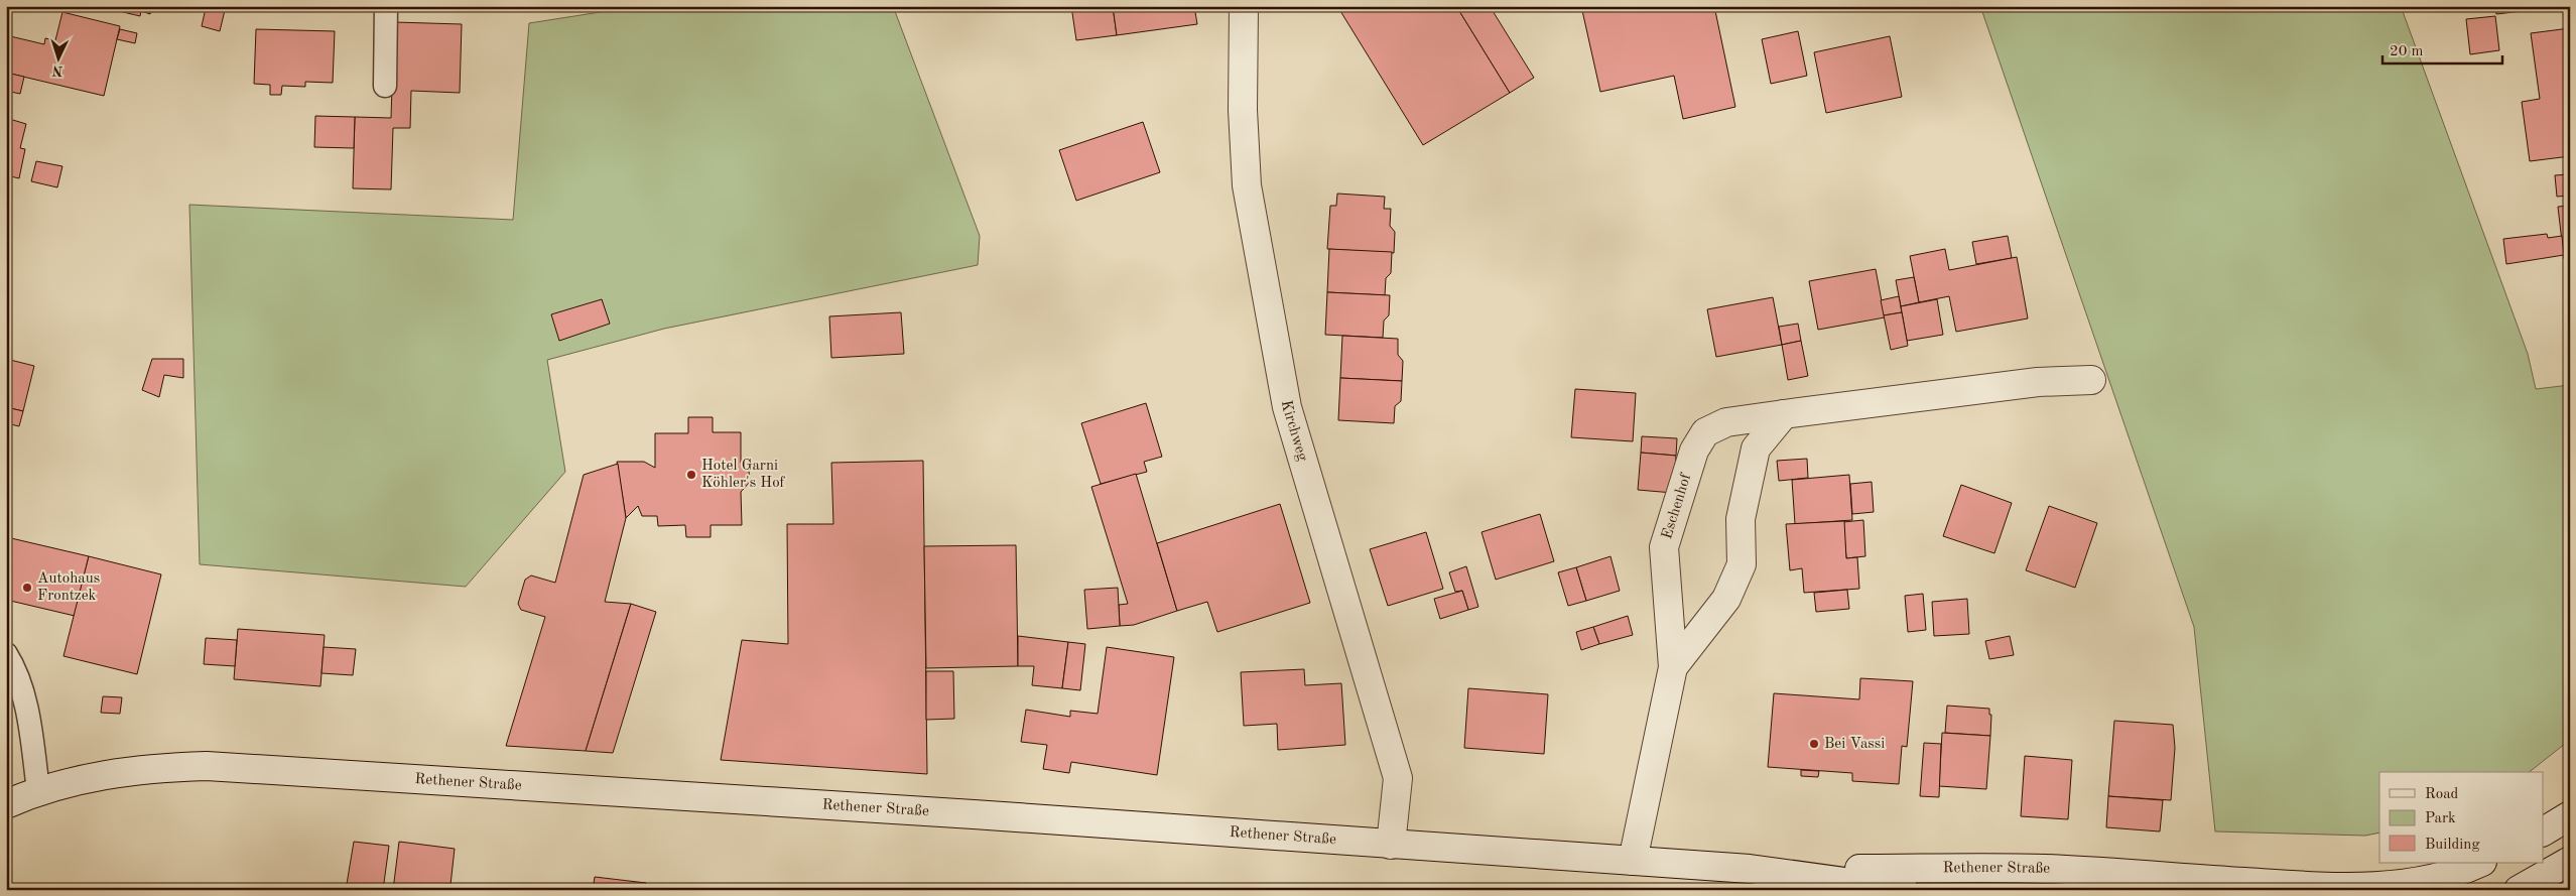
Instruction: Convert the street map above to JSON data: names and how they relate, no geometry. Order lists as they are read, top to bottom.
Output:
{
  "streets": {
    "main road": ["Kirchweg", "Eschenhof", "Rethener Straße"]
  },
  "crossings": [
    ["Kirchweg", "Rethener Straße"],
    ["Eschenhof", "Rethener Straße"]
  ],
  "places": ["Hotel Garni Köhler's Hof", "Autohaus Frontzek", "Bei Vassi"],
  "legend": ["Road", "Park", "Building"],
  "scale_bar": "20 m",
  "north": "bottom"
}
